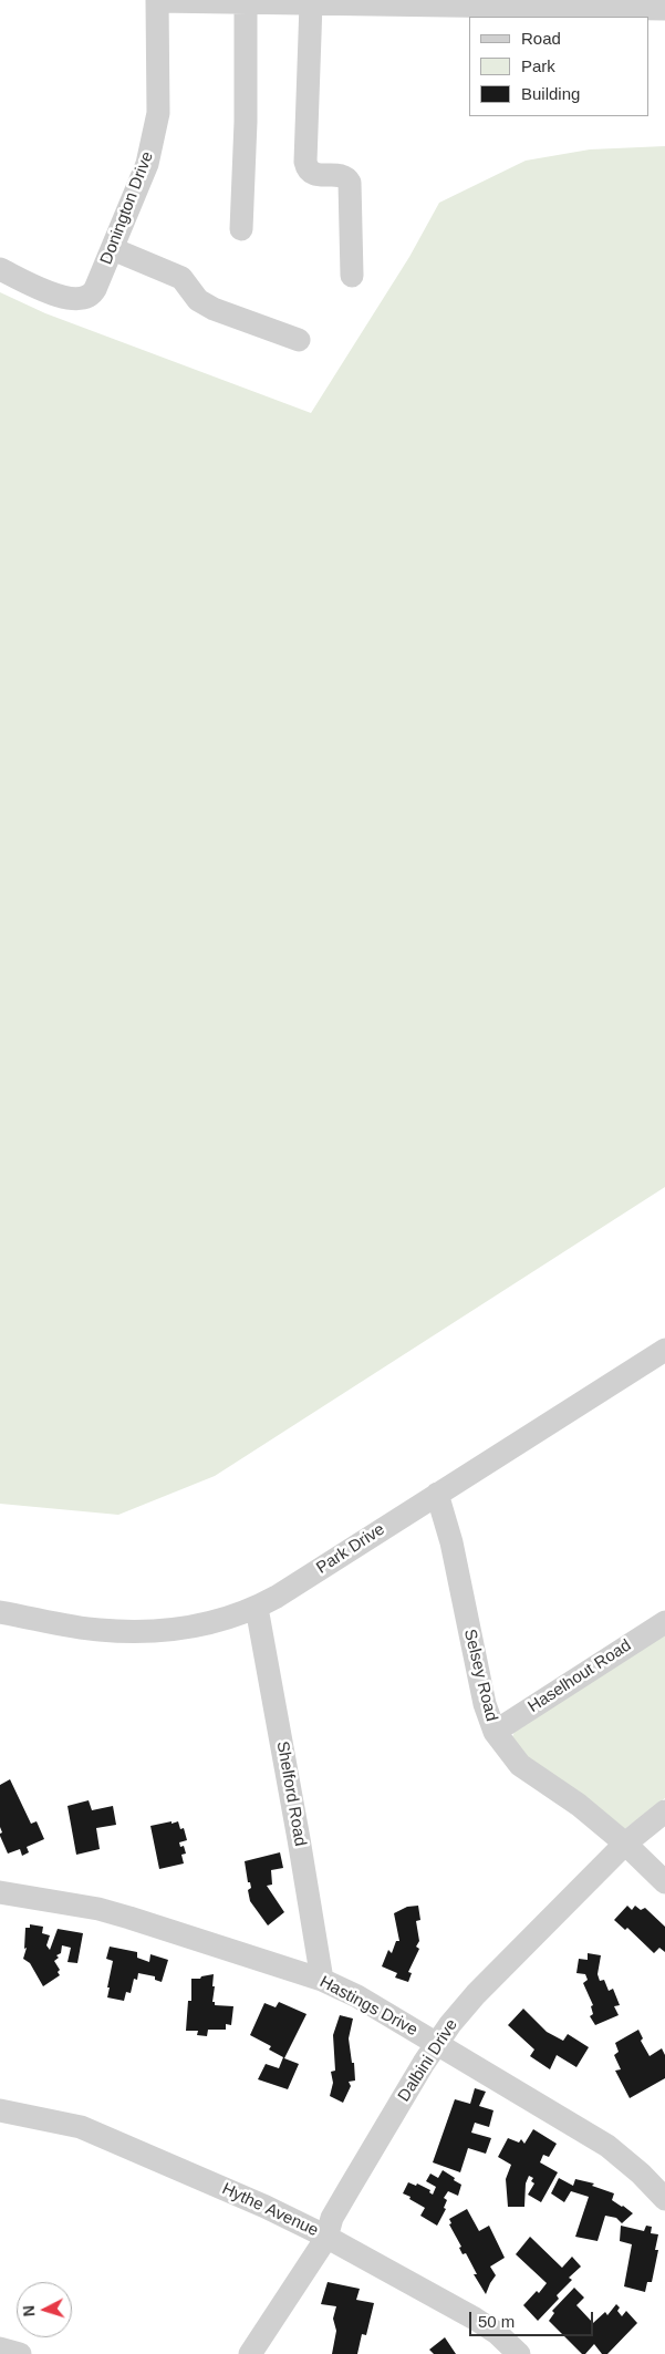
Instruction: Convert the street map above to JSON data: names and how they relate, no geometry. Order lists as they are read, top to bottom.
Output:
{
  "streets": {
    "street": [
      "Donington Drive",
      "Park Drive",
      "Selsey Road",
      "Haselhout Road",
      "Shelford Road",
      "Hastings Drive",
      "Dalbini Drive",
      "Hythe Avenue"
    ]
  },
  "crossings": [
    ["Park Drive", "Selsey Road"],
    ["Park Drive", "Shelford Road"],
    ["Selsey Road", "Haselhout Road"],
    ["Selsey Road", "Dalbini Drive"],
    ["Shelford Road", "Hastings Drive"],
    ["Hastings Drive", "Dalbini Drive"],
    ["Dalbini Drive", "Hythe Avenue"]
  ],
  "legend": ["Road", "Park", "Building"],
  "scale_bar": "50 m",
  "north": "left"
}
